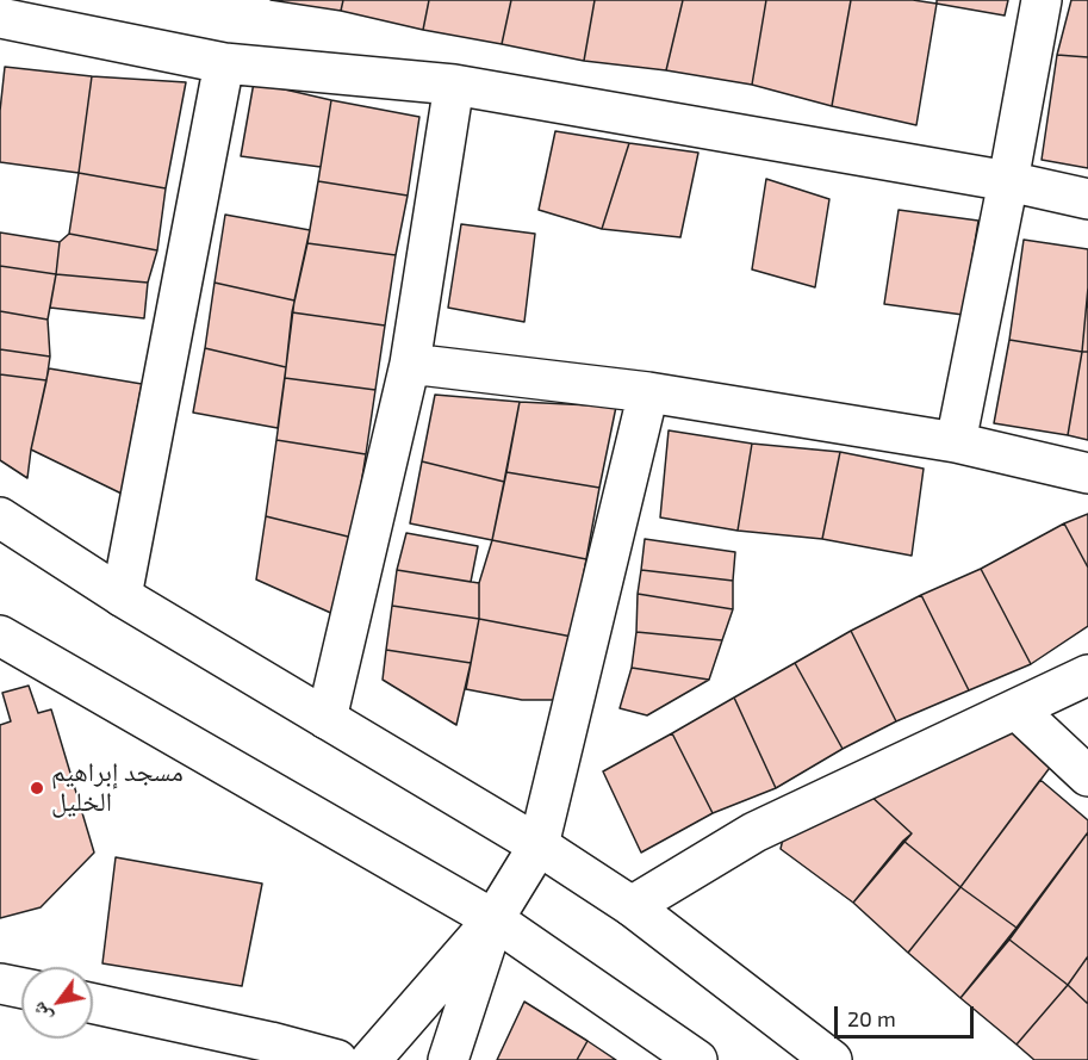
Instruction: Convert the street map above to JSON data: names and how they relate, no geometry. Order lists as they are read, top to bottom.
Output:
{
  "places": ["مسجد إبراهيم الخليل"],
  "scale_bar": "20 m",
  "north": "bottom left"
}
